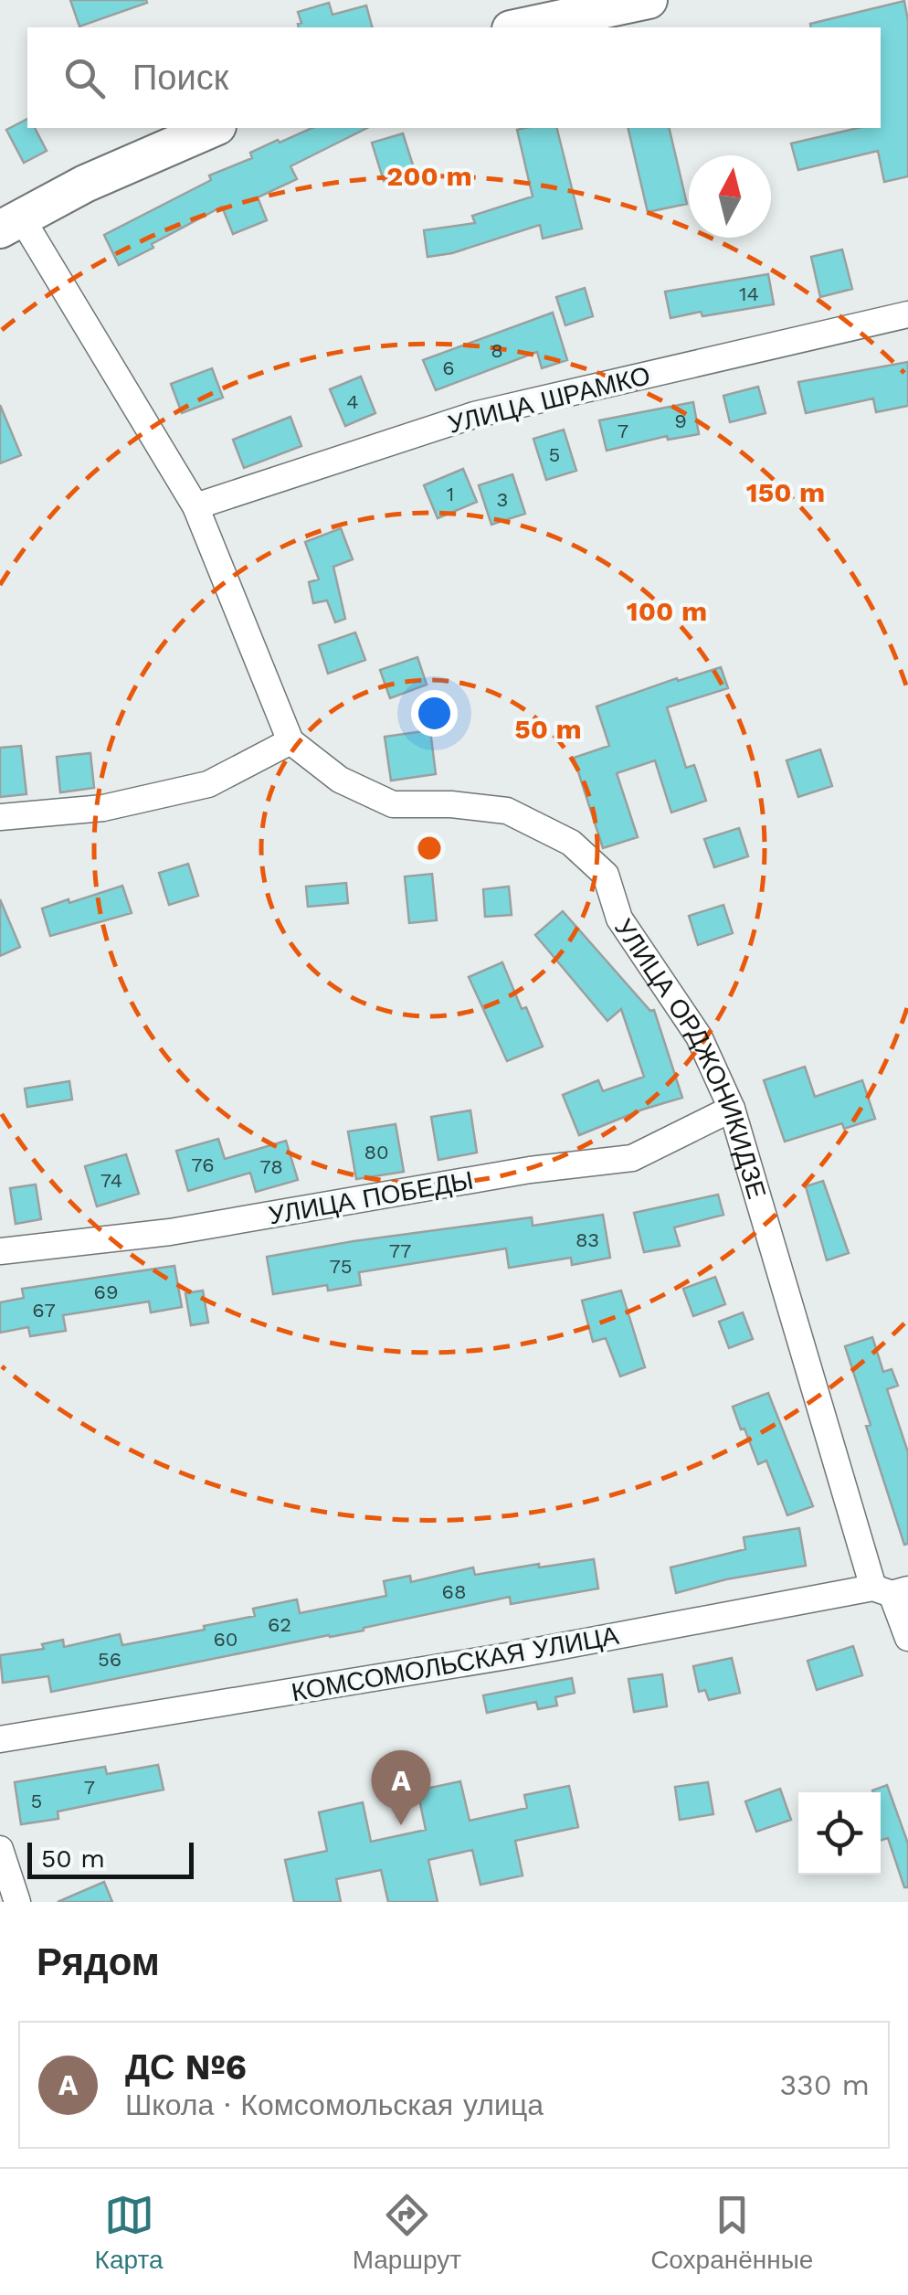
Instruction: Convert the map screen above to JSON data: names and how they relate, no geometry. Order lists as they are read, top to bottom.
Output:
{
  "streets": {
    "street": [
      "УЛИЦА ШРАМКО",
      "УЛИЦА ОРДЖОНИКИДЗЕ",
      "УЛИЦА ПОБЕДЫ",
      "КОМСОМОЛЬСКАЯ УЛИЦА"
    ]
  },
  "crossings": [
    ["УЛИЦА ОРДЖОНИКИДЗЕ", "УЛИЦА ПОБЕДЫ"],
    ["УЛИЦА ОРДЖОНИКИДЗЕ", "КОМСОМОЛЬСКАЯ УЛИЦА"]
  ],
  "house_numbers": [
    "14",
    "8",
    "6",
    "4",
    "9",
    "7",
    "5",
    "1",
    "3",
    "80",
    "76",
    "78",
    "74",
    "83",
    "77",
    "75",
    "69",
    "67",
    "68",
    "62",
    "60",
    "56",
    "7",
    "5"
  ],
  "scale_bar": "50 m",
  "north": "top",
  "page": {
    "search": "Поиск",
    "pins": "A",
    "scale": "50 m",
    "heading": "Рядом",
    "list": [
      {
        "mark": "A",
        "name": "ДС №6",
        "note": "Школа · Комсомольская улица",
        "value": "330 m"
      }
    ],
    "nav": ["Карта", "Маршрут", "Сохранённые"]
  },
  "rings": [
    "200 m",
    "150 m",
    "100 m",
    "50 m"
  ]
}
